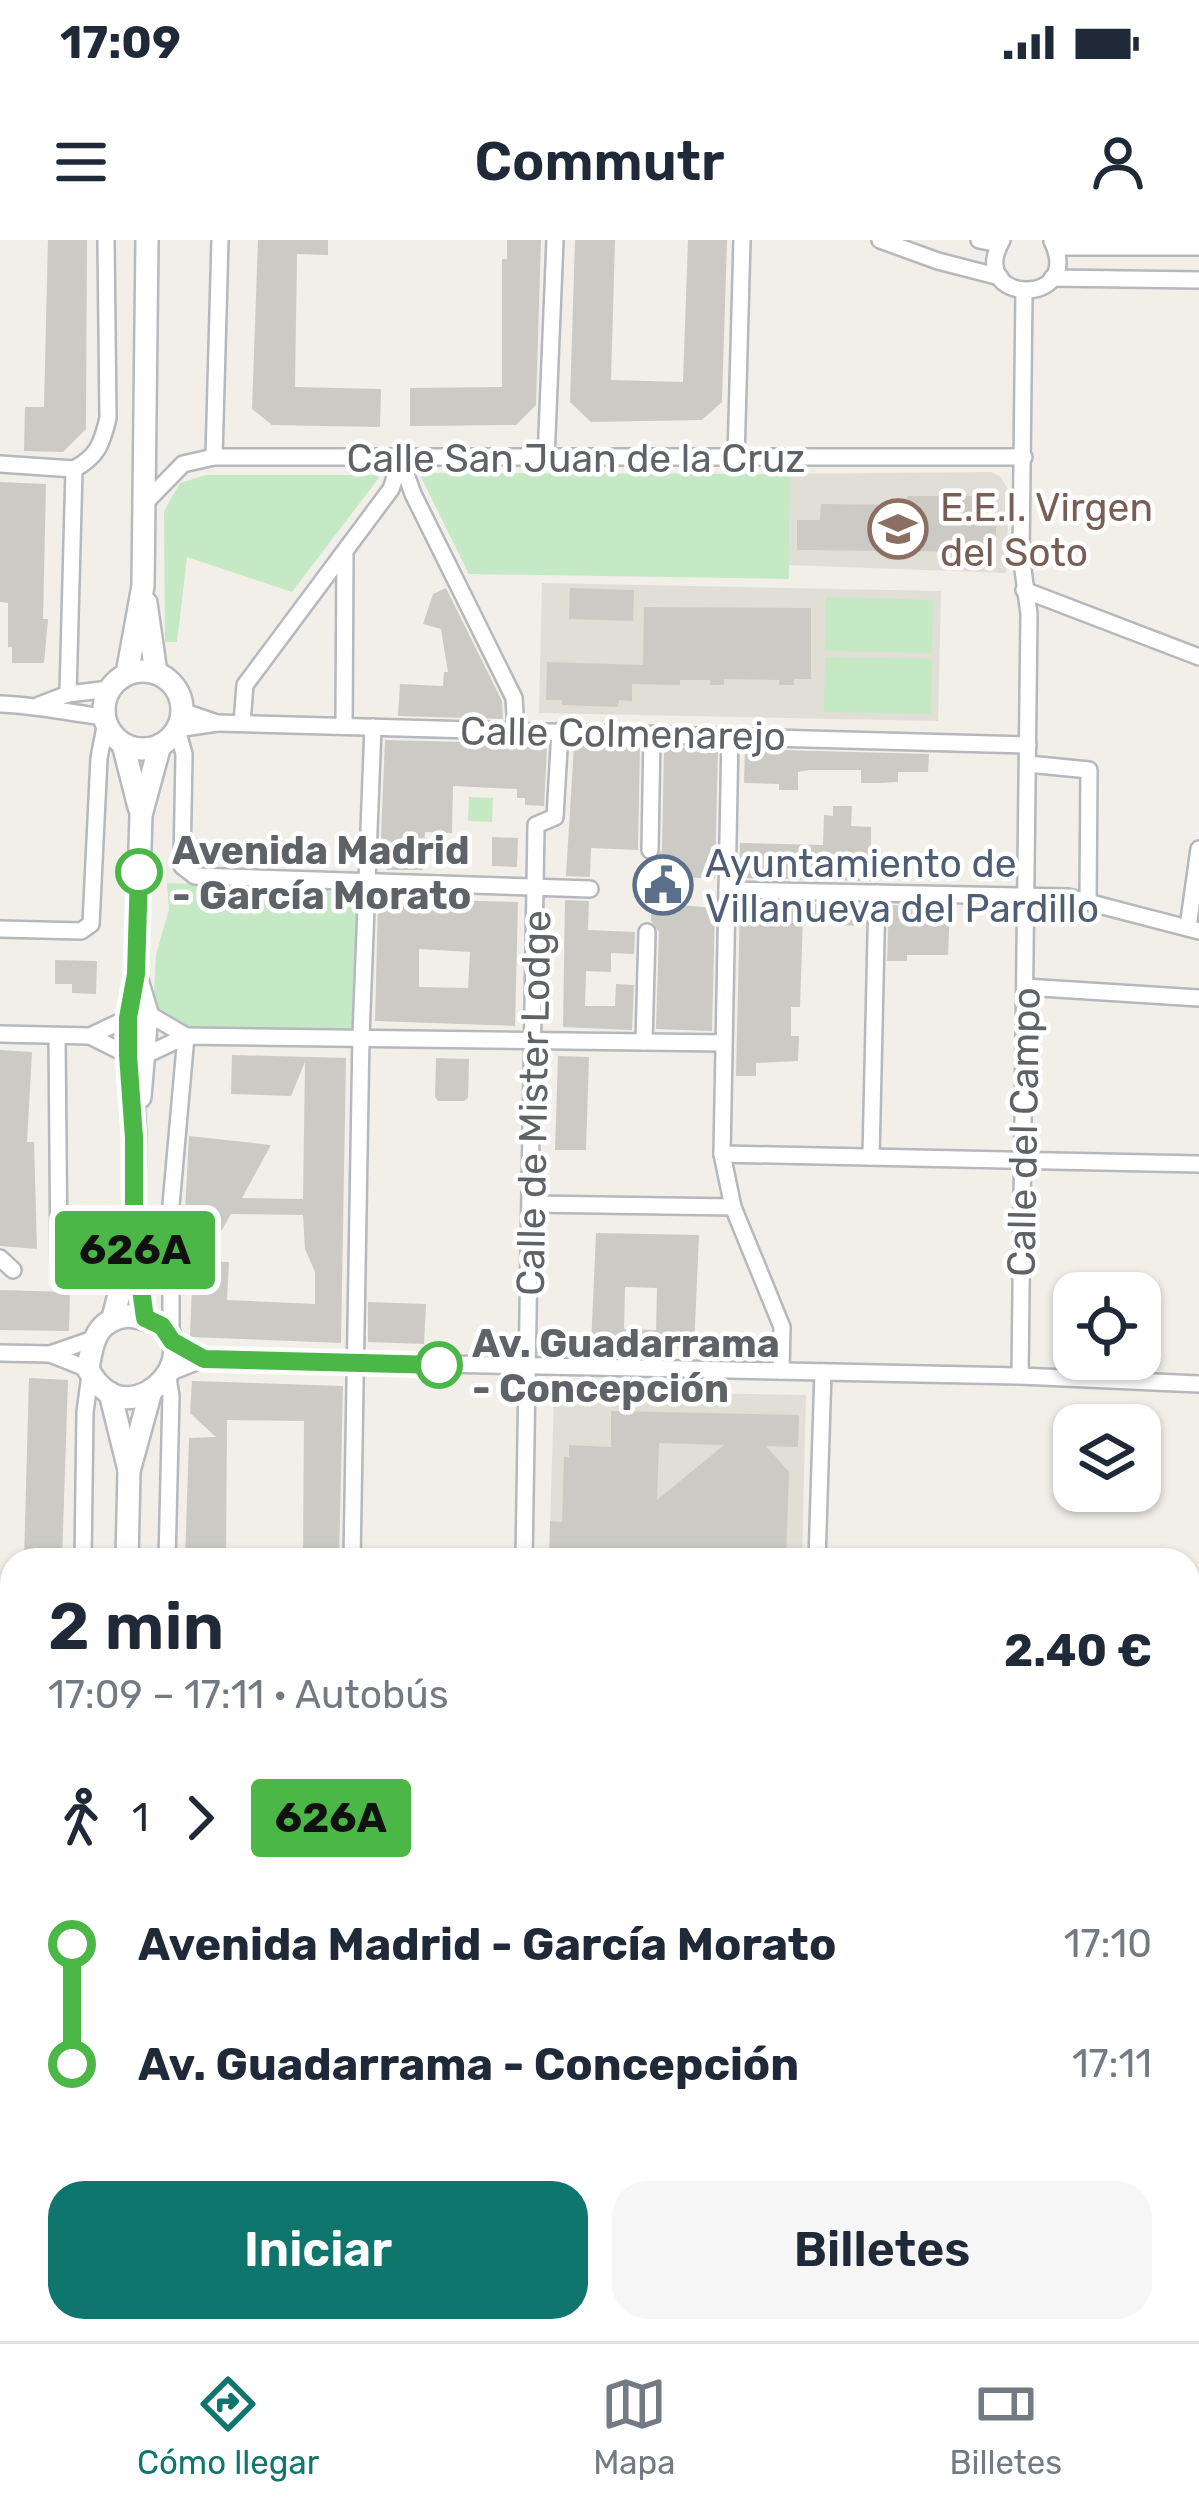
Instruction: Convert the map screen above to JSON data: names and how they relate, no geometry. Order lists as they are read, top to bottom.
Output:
{
  "streets": {
    "street": [
      "Calle San Juan de la Cruz",
      "Calle Colmenarejo",
      "Calle de Mister Lodge",
      "Calle del Campo"
    ]
  },
  "crossings": [
    ["Calle San Juan de la Cruz", "Calle del Campo"],
    ["Calle Colmenarejo", "Calle de Mister Lodge"],
    ["Calle Colmenarejo", "Calle del Campo"]
  ],
  "places": {
    "school or university": ["E.E.I. Virgen del Soto"],
    "other": ["Avenida Madrid - García Morato", "Av. Guadarrama - Concepción"],
    "public building": ["Ayuntamiento de Villanueva del Pardillo"]
  },
  "lines": ["bus line 626A"],
  "page": {
    "status": "17:09",
    "header": "Commutr",
    "on_map": "626A",
    "heading": ["2 min", "17:09 – 17:11 · Autobús", "2.40 €"],
    "legs": ["1", "626A"],
    "list": [
      {
        "name": "Avenida Madrid - García Morato",
        "value": "17:10"
      },
      {
        "name": "Av. Guadarrama - Concepción",
        "value": "17:11"
      }
    ],
    "buttons": ["Iniciar", "Billetes"],
    "tabs": ["Cómo llegar", "Mapa", "Billetes"]
  }
}
